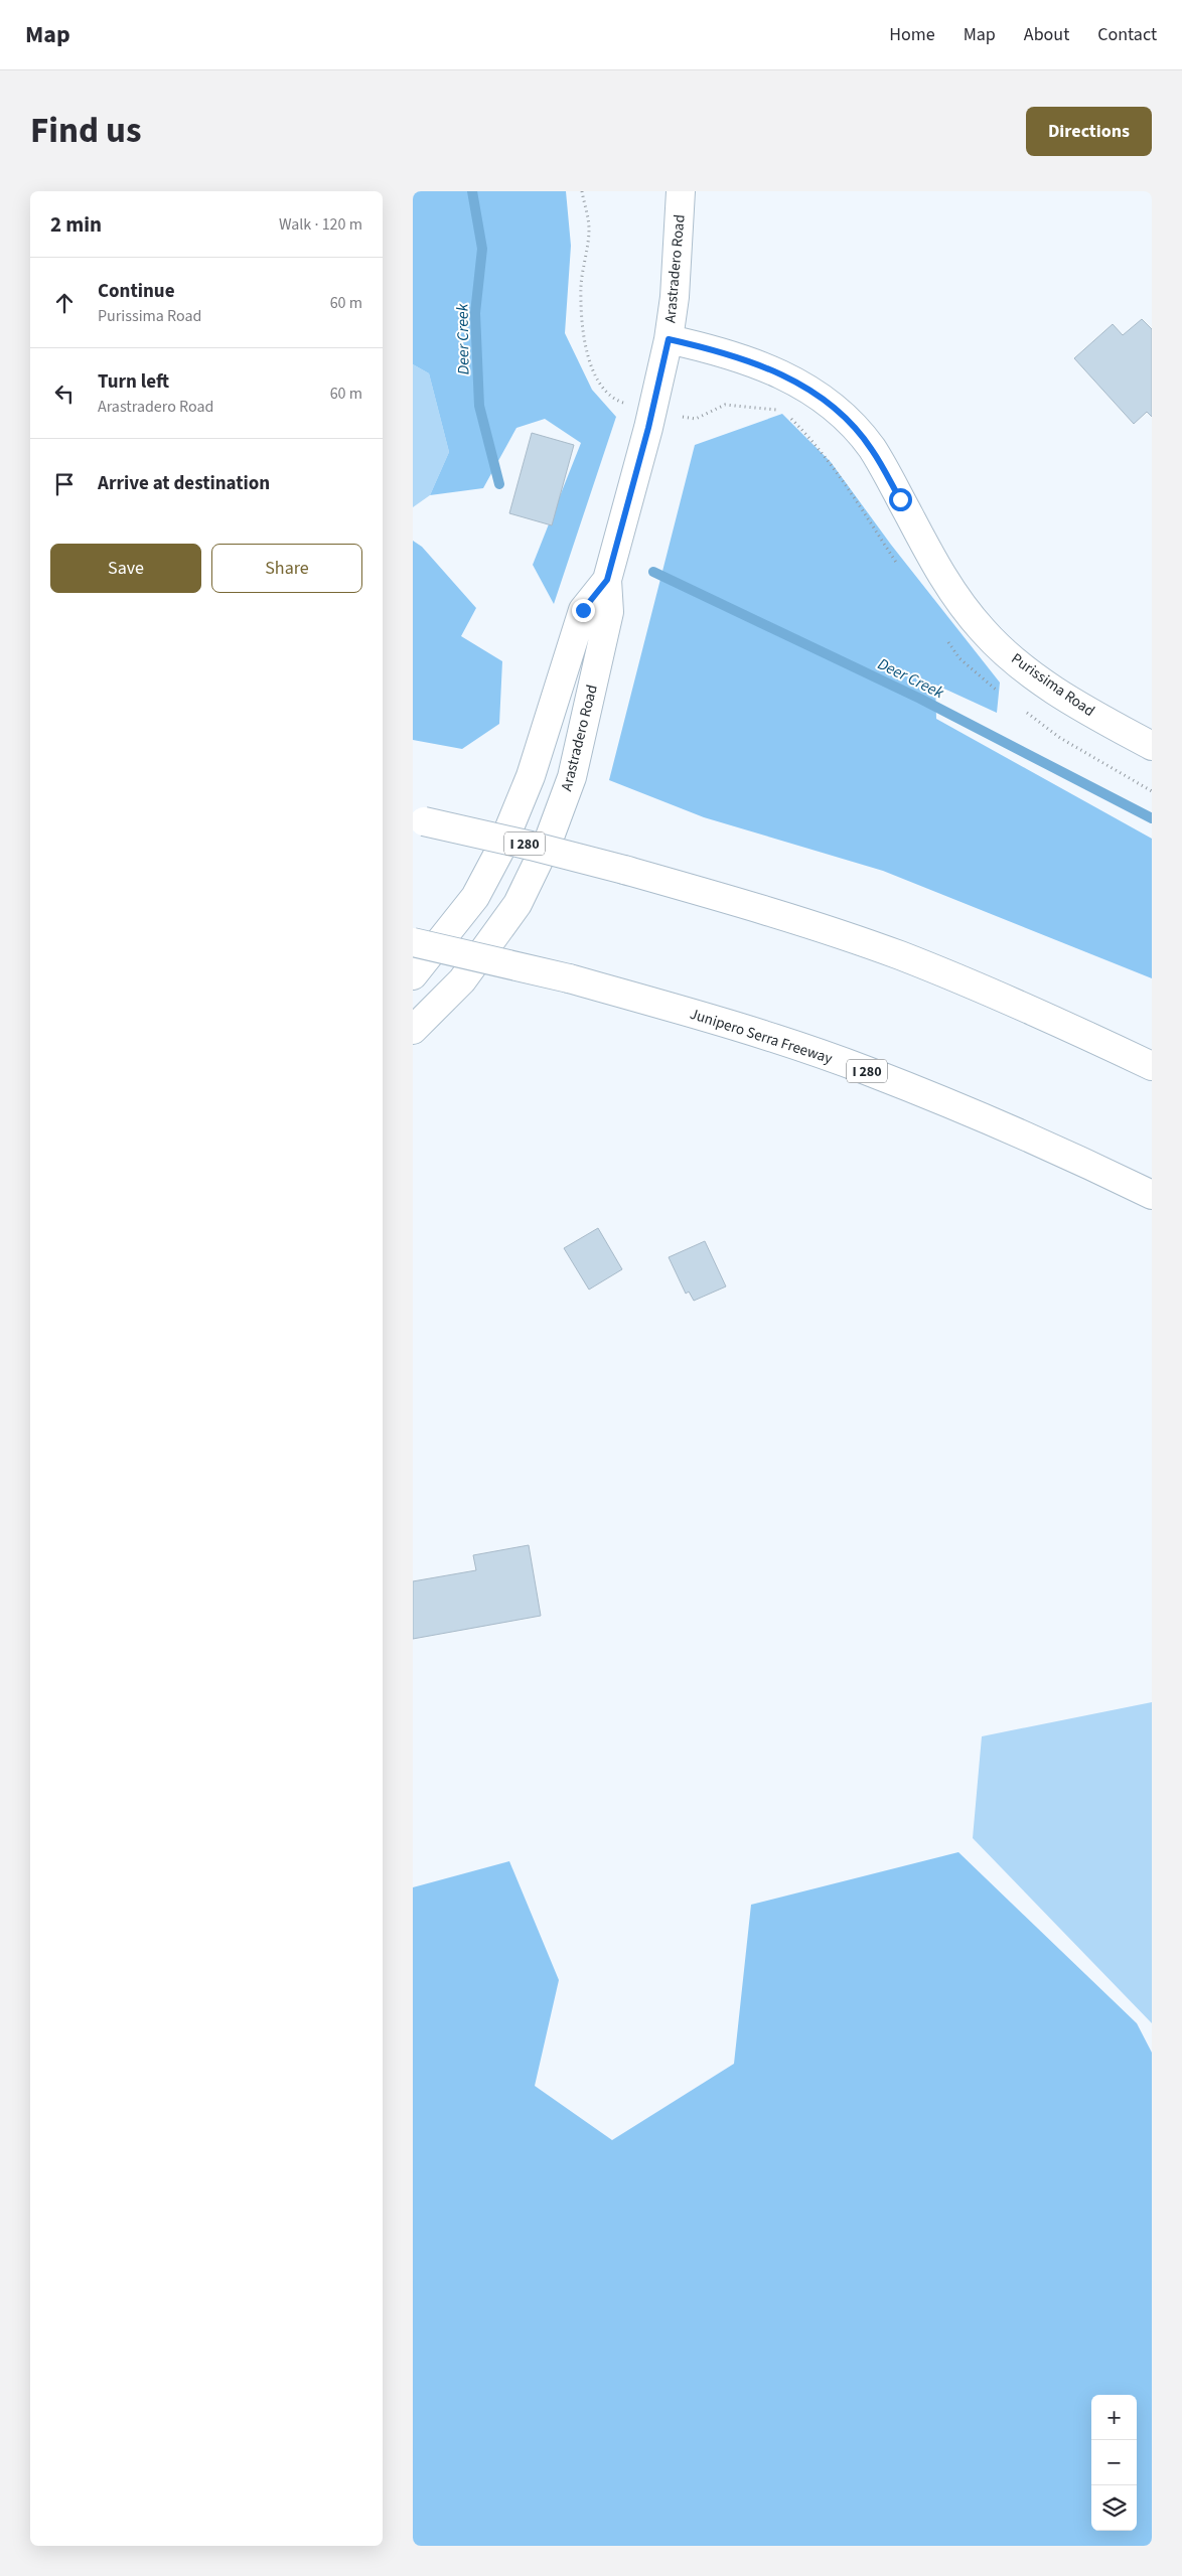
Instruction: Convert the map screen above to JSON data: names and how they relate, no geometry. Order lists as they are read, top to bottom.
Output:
{
  "streets": {
    "main road": [
      "Arastradero Road",
      "Purissima Road",
      "I 280",
      "Junipero Serra Freeway"
    ]
  },
  "crossings": [
    ["Arastradero Road", "Purissima Road"]
  ],
  "water": ["Deer Creek"],
  "page": {
    "header": "Map",
    "nav": [
      "Home",
      "Map",
      "About",
      "Contact"
    ],
    "title": "Find us",
    "buttons": [
      "Directions",
      ["Save", "Share"]
    ],
    "heading": ["2 min", "Walk · 120 m"],
    "list": [
      ["Continue", "Purissima Road", "60 m"],
      ["Turn left", "Arastradero Road", "60 m"],
      "Arrive at destination"
    ],
    "map_buttons": ["+", "−"]
  }
}
